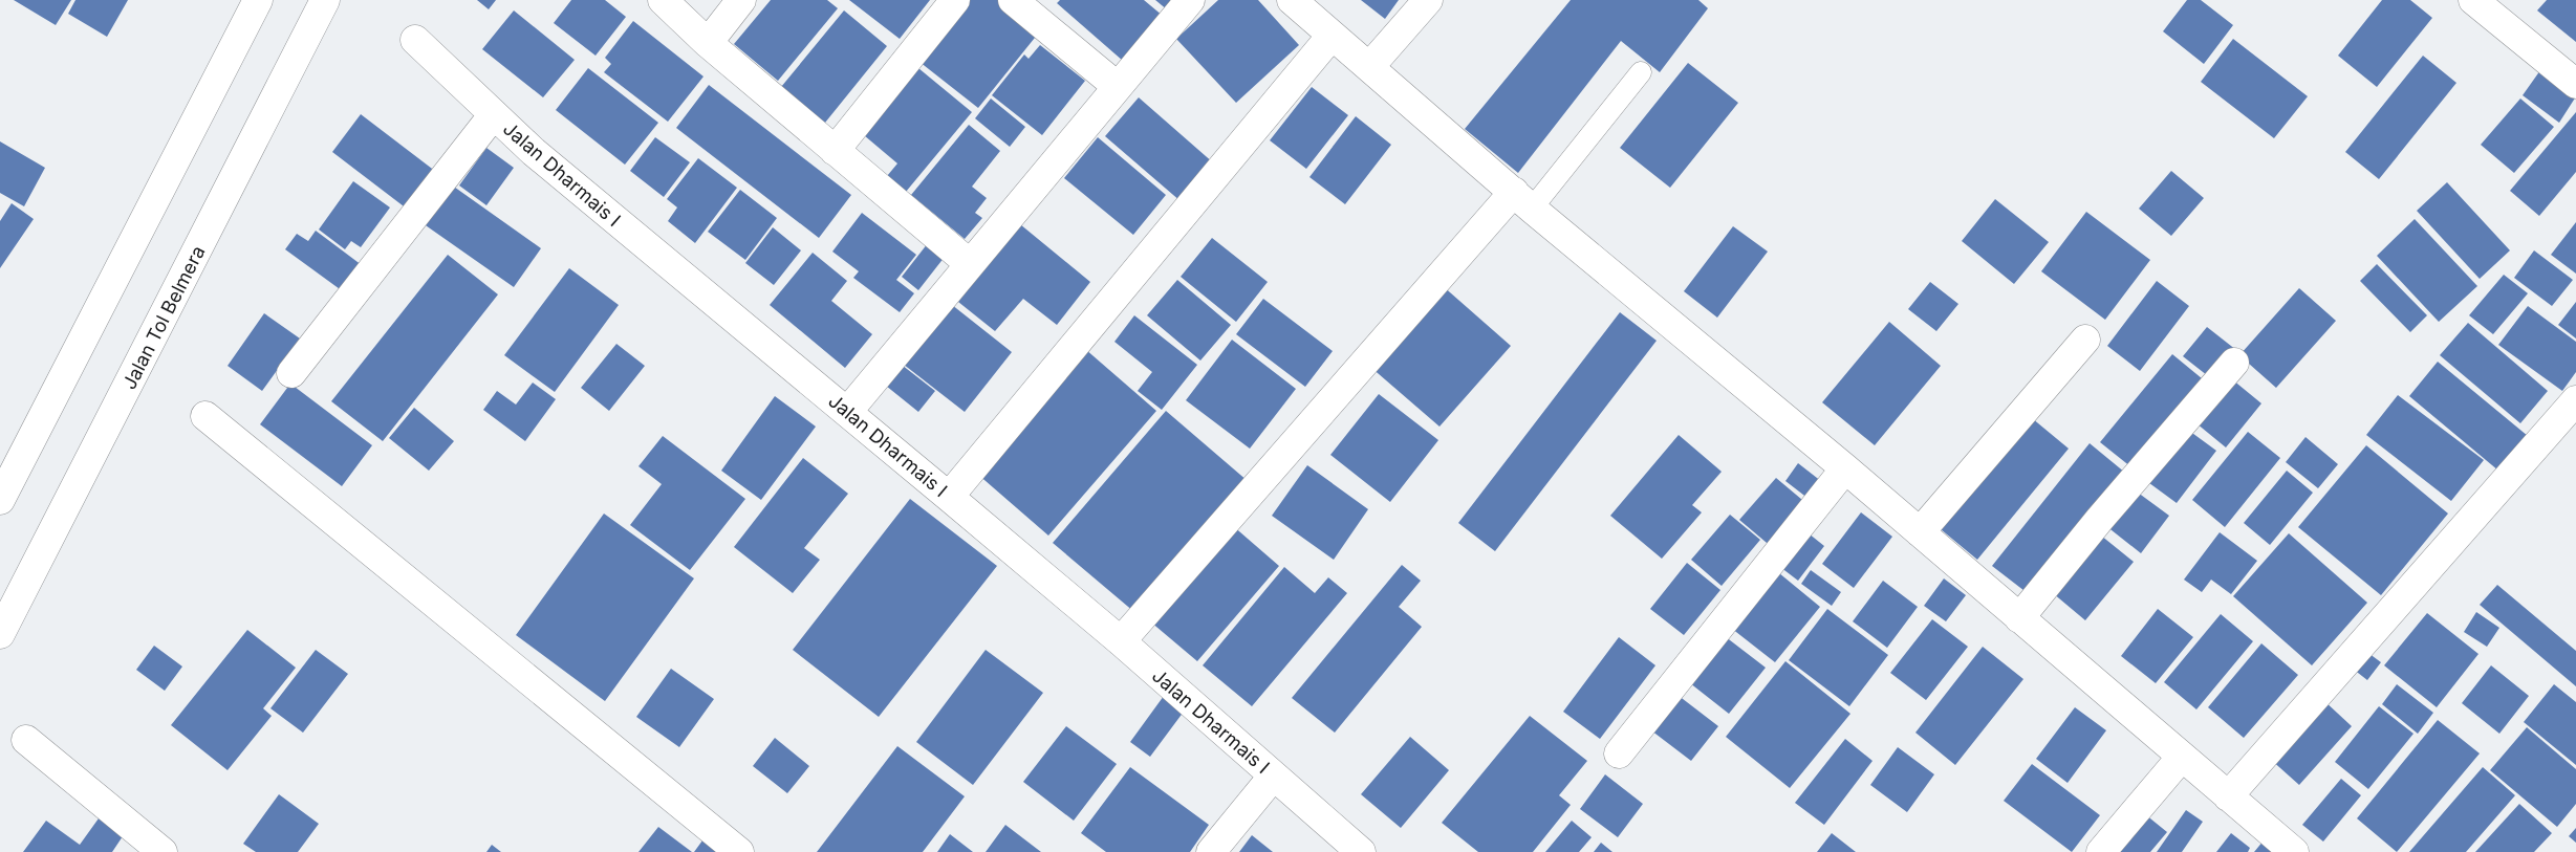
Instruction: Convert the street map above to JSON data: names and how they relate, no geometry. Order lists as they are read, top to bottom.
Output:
{
  "streets": {
    "main road": ["Jalan Dharmais I", "Jalan Tol Belmera"]
  }
}
